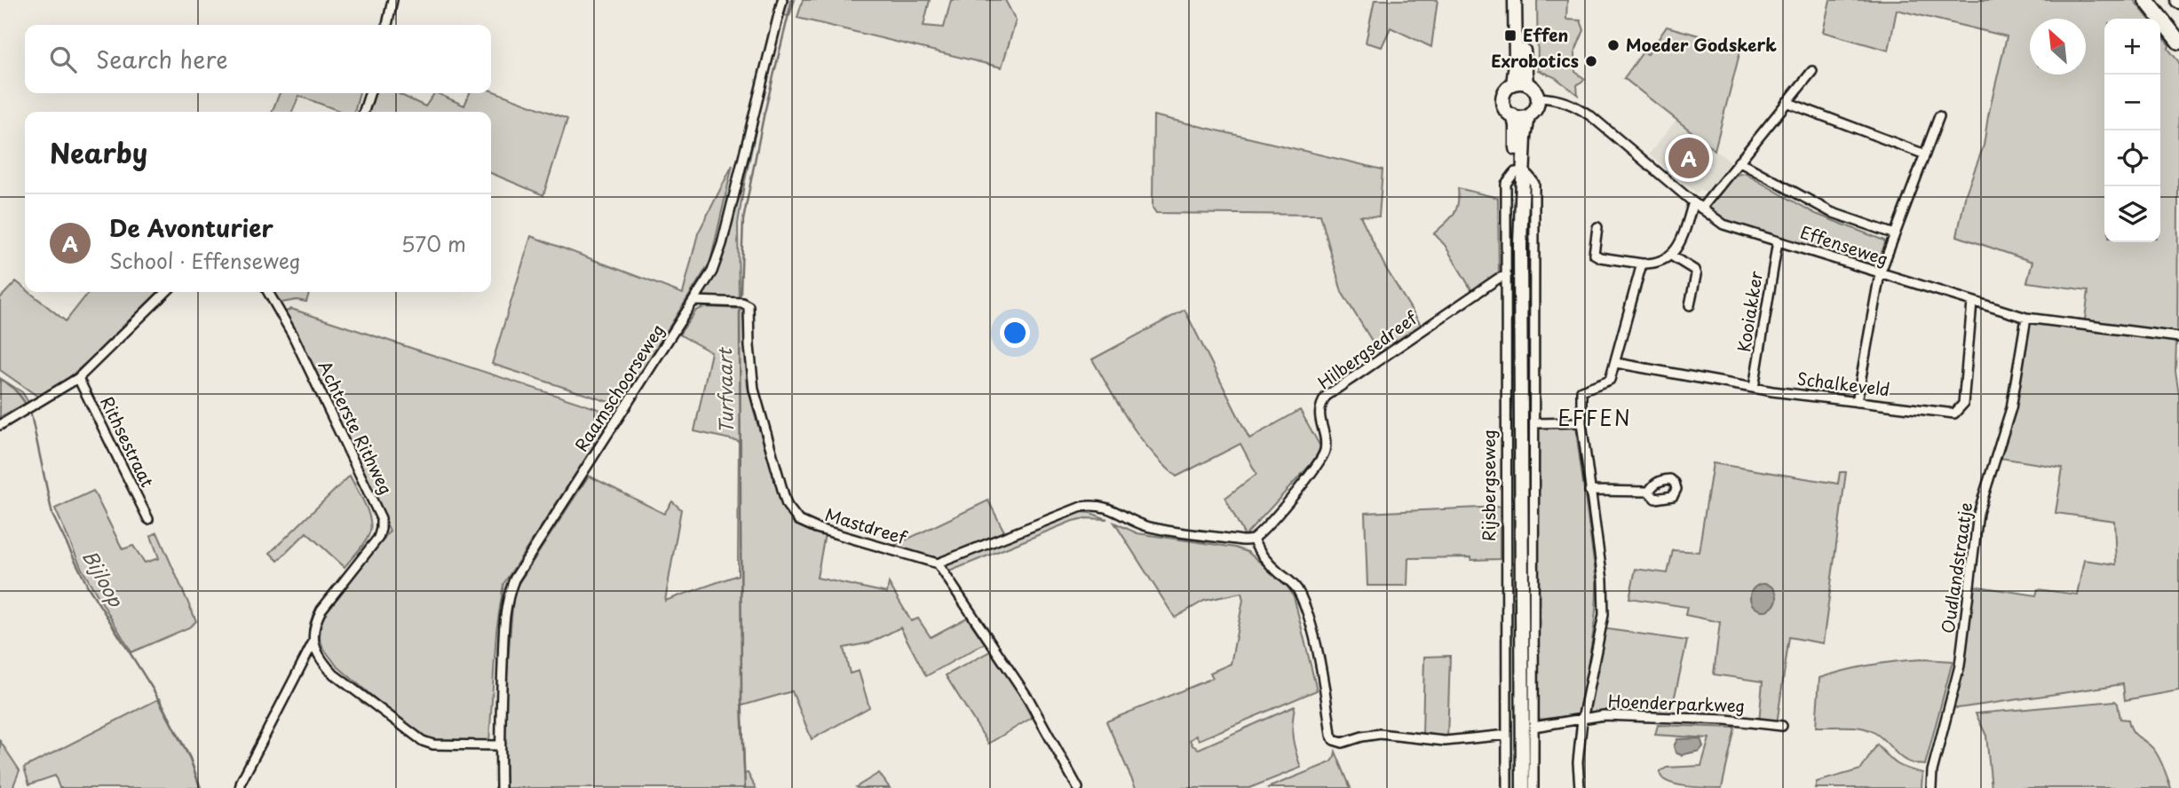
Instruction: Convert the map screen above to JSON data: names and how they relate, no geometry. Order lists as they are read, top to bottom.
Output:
{
  "streets": {
    "main road": ["Rijsbergseweg"],
    "street": [
      "Effenseweg",
      "Kooiakker",
      "Hilbergsedreef",
      "Schalkeveld",
      "Raamschoorseweg",
      "Achterste Rithweg",
      "Rithsestraat",
      "Mastdreef",
      "Oudlandstraatje",
      "Hoenderparkweg"
    ]
  },
  "crossings": [
    ["Effenseweg", "Kooiakker"],
    ["Effenseweg", "Schalkeveld"],
    ["Effenseweg", "Rijsbergseweg"],
    ["Effenseweg", "Oudlandstraatje"],
    ["Kooiakker", "Schalkeveld"],
    ["Hilbergsedreef", "Rijsbergseweg"],
    ["Raamschoorseweg", "Mastdreef"]
  ],
  "districts": ["EFFEN"],
  "water": ["Turfvaart", "Bijloop"],
  "places": {
    "transit": ["Effen"],
    "other": ["Moeder Godskerk", "Exrobotics"]
  },
  "north": "top left",
  "page": {
    "map_buttons": ["+", "−"],
    "search": "Search here",
    "heading": "Nearby",
    "pins": "A",
    "list": [
      {
        "mark": "A",
        "name": "De Avonturier",
        "note": "School · Effenseweg",
        "value": "570 m"
      }
    ]
  }
}
